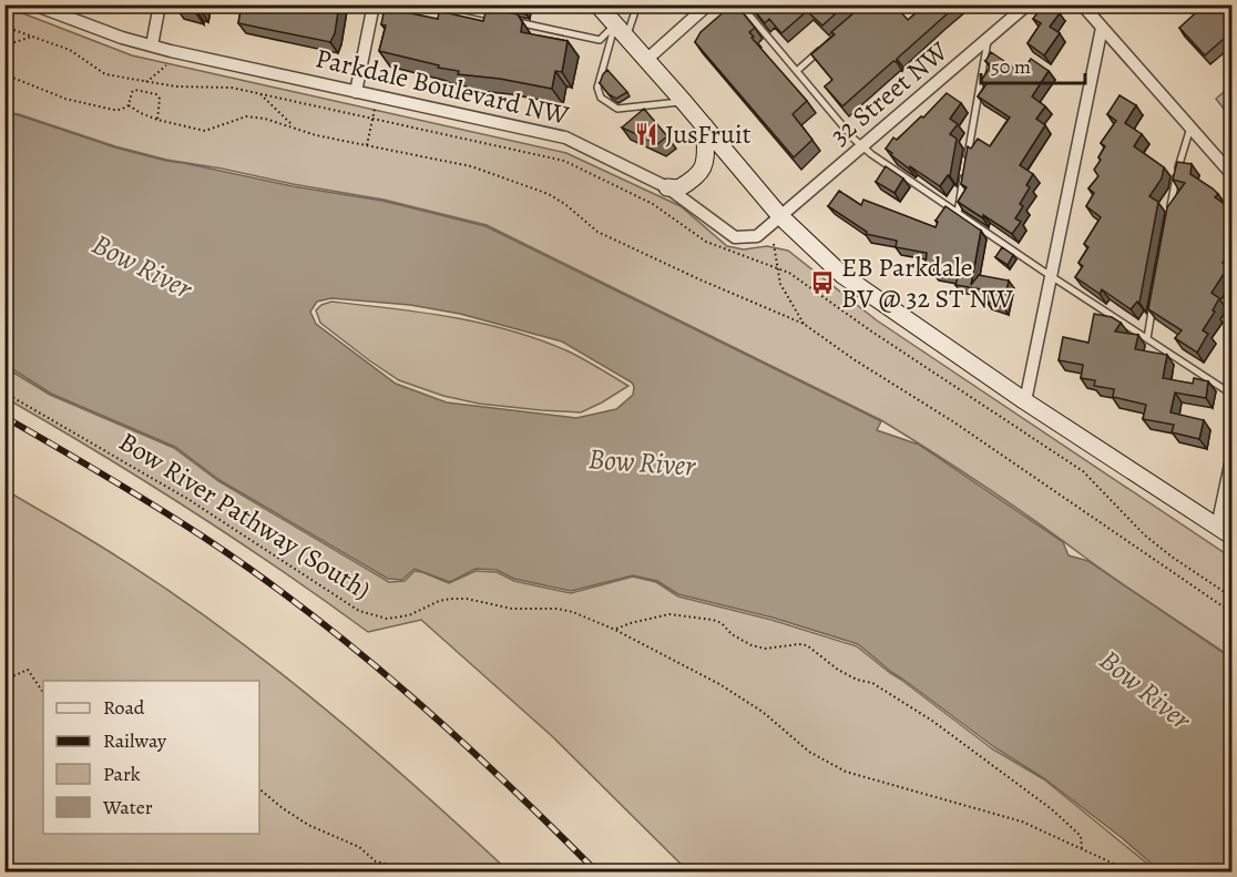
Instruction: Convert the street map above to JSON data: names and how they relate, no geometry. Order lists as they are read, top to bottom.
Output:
{
  "streets": {
    "street": ["Parkdale Boulevard NW", "32 Street NW"],
    "path": ["Bow River Pathway (South)"]
  },
  "crossings": [
    ["Parkdale Boulevard NW", "32 Street NW"]
  ],
  "water": ["Bow River"],
  "places": {
    "restaurant": ["JusFruit"],
    "bus stop": ["EB Parkdale BV @ 32 ST NW"]
  },
  "legend": [
    "Road",
    "Railway",
    "Park",
    "Water"
  ],
  "scale_bar": "50 m"
}
